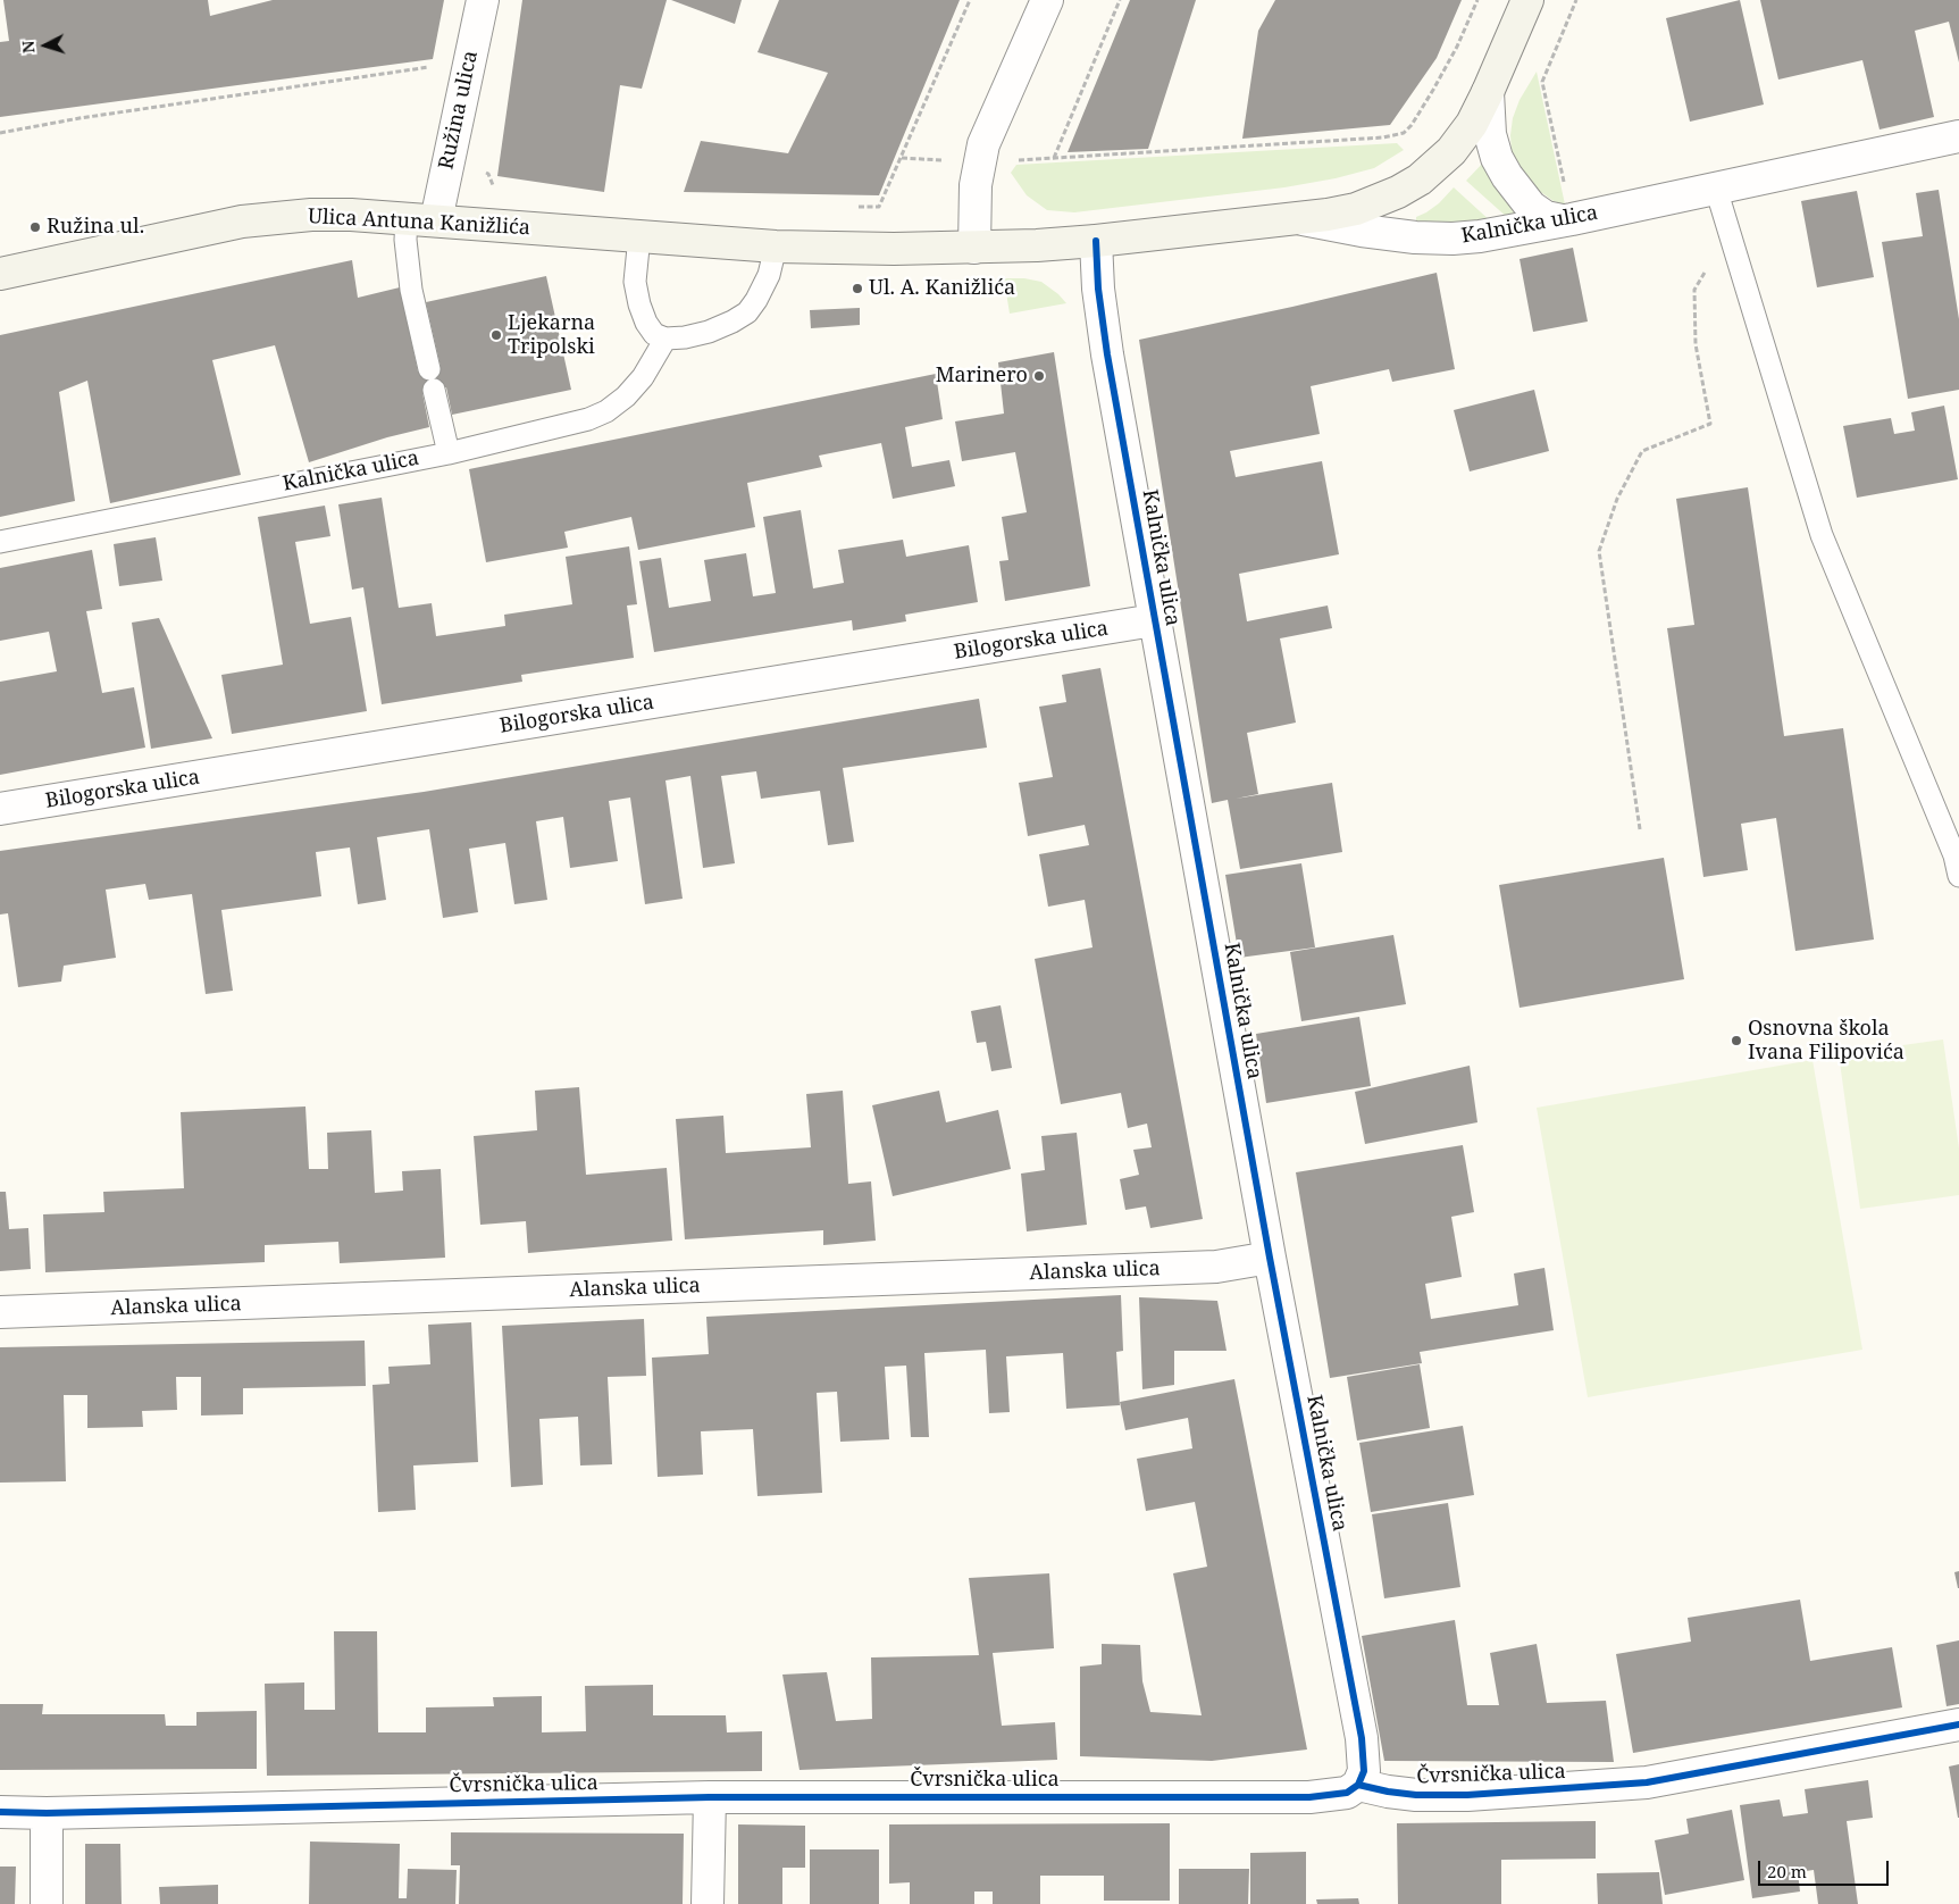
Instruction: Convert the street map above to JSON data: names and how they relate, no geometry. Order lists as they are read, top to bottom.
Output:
{
  "streets": {
    "main road": ["Ulica Antuna Kanižlića", "Kalnička ulica"],
    "street": [
      "Ružina ulica",
      "Bilogorska ulica",
      "Alanska ulica",
      "Čvrsnička ulica"
    ]
  },
  "crossings": [
    ["Ružina ulica", "Ulica Antuna Kanižlića"],
    ["Ulica Antuna Kanižlića", "Kalnička ulica"],
    ["Kalnička ulica", "Bilogorska ulica"],
    ["Kalnička ulica", "Alanska ulica"],
    ["Kalnička ulica", "Čvrsnička ulica"]
  ],
  "places": [
    "Ružina ul.",
    "Ul. A. Kanižlića",
    "Ljekarna Tripolski",
    "Marinero",
    "Osnovna škola Ivana Filipovića"
  ],
  "scale_bar": "20 m",
  "north": "left"
}
